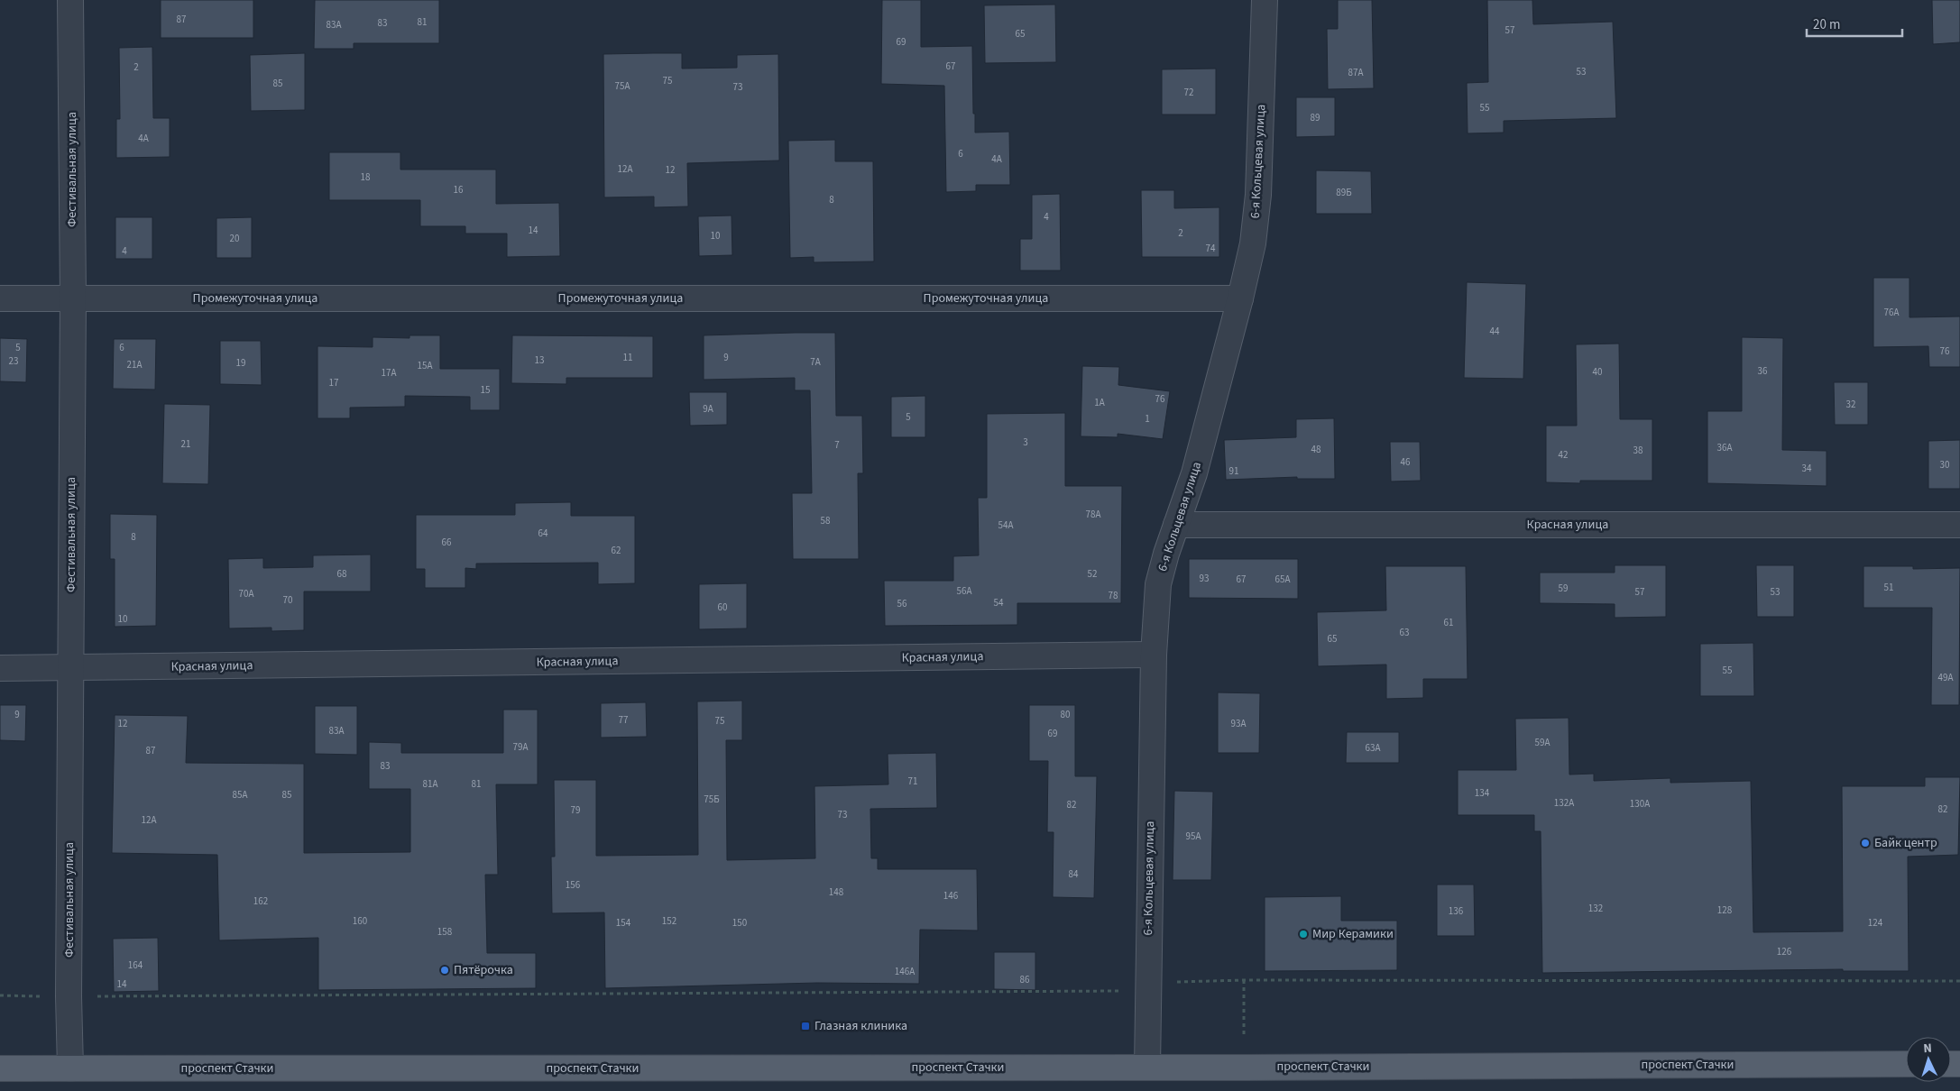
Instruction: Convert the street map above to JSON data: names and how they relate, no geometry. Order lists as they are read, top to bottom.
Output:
{
  "streets": {
    "main road": ["проспект Стачки"],
    "street": [
      "6-я Кольцевая улица",
      "Фестивальная улица",
      "Промежуточная улица",
      "Красная улица"
    ]
  },
  "crossings": [
    ["6-я Кольцевая улица", "Промежуточная улица"],
    ["6-я Кольцевая улица", "Красная улица"],
    ["6-я Кольцевая улица", "проспект Стачки"],
    ["Фестивальная улица", "Промежуточная улица"],
    ["Фестивальная улица", "Красная улица"],
    ["Фестивальная улица", "проспект Стачки"]
  ],
  "places": {
    "other": ["Байк центр", "Мир Керамики", "Пятёрочка"],
    "transit": ["Глазная клиника"]
  },
  "house_numbers": [
    "87",
    "81",
    "83",
    "83А",
    "57",
    "65",
    "69",
    "67",
    "2",
    "53",
    "87А",
    "75",
    "85",
    "75А",
    "73",
    "72",
    "55",
    "89",
    "4А",
    "6",
    "4А",
    "12А",
    "12",
    "18",
    "16",
    "89Б",
    "8",
    "4",
    "14",
    "2",
    "10",
    "20",
    "74",
    "4",
    "76А",
    "44",
    "5",
    "6",
    "76",
    "11",
    "9",
    "13",
    "23",
    "7А",
    "19",
    "21А",
    "15А",
    "36",
    "40",
    "17А",
    "17",
    "15",
    "76",
    "1А",
    "32",
    "9А",
    "5",
    "1",
    "3",
    "21",
    "7",
    "36А",
    "48",
    "38",
    "42",
    "46",
    "30",
    "34",
    "91",
    "78А",
    "58",
    "54А",
    "64",
    "8",
    "66",
    "62",
    "68",
    "52",
    "93",
    "67",
    "65А",
    "51",
    "59",
    "56А",
    "57",
    "53",
    "70А",
    "78",
    "70",
    "54",
    "56",
    "60",
    "10",
    "61",
    "63",
    "65",
    "55",
    "49А",
    "9",
    "80",
    "77",
    "75",
    "12",
    "93А",
    "83А",
    "69",
    "59А",
    "79А",
    "63А",
    "87",
    "83",
    "71",
    "81А",
    "81",
    "134",
    "85А",
    "85",
    "75Б",
    "132А",
    "130А",
    "82",
    "82",
    "79",
    "73",
    "12А",
    "95А",
    "84",
    "156",
    "148",
    "146",
    "162",
    "132",
    "128",
    "136",
    "160",
    "152",
    "154",
    "150",
    "124",
    "158",
    "126",
    "164",
    "146А",
    "86",
    "14"
  ],
  "scale_bar": "20 m",
  "north": "top"
}
